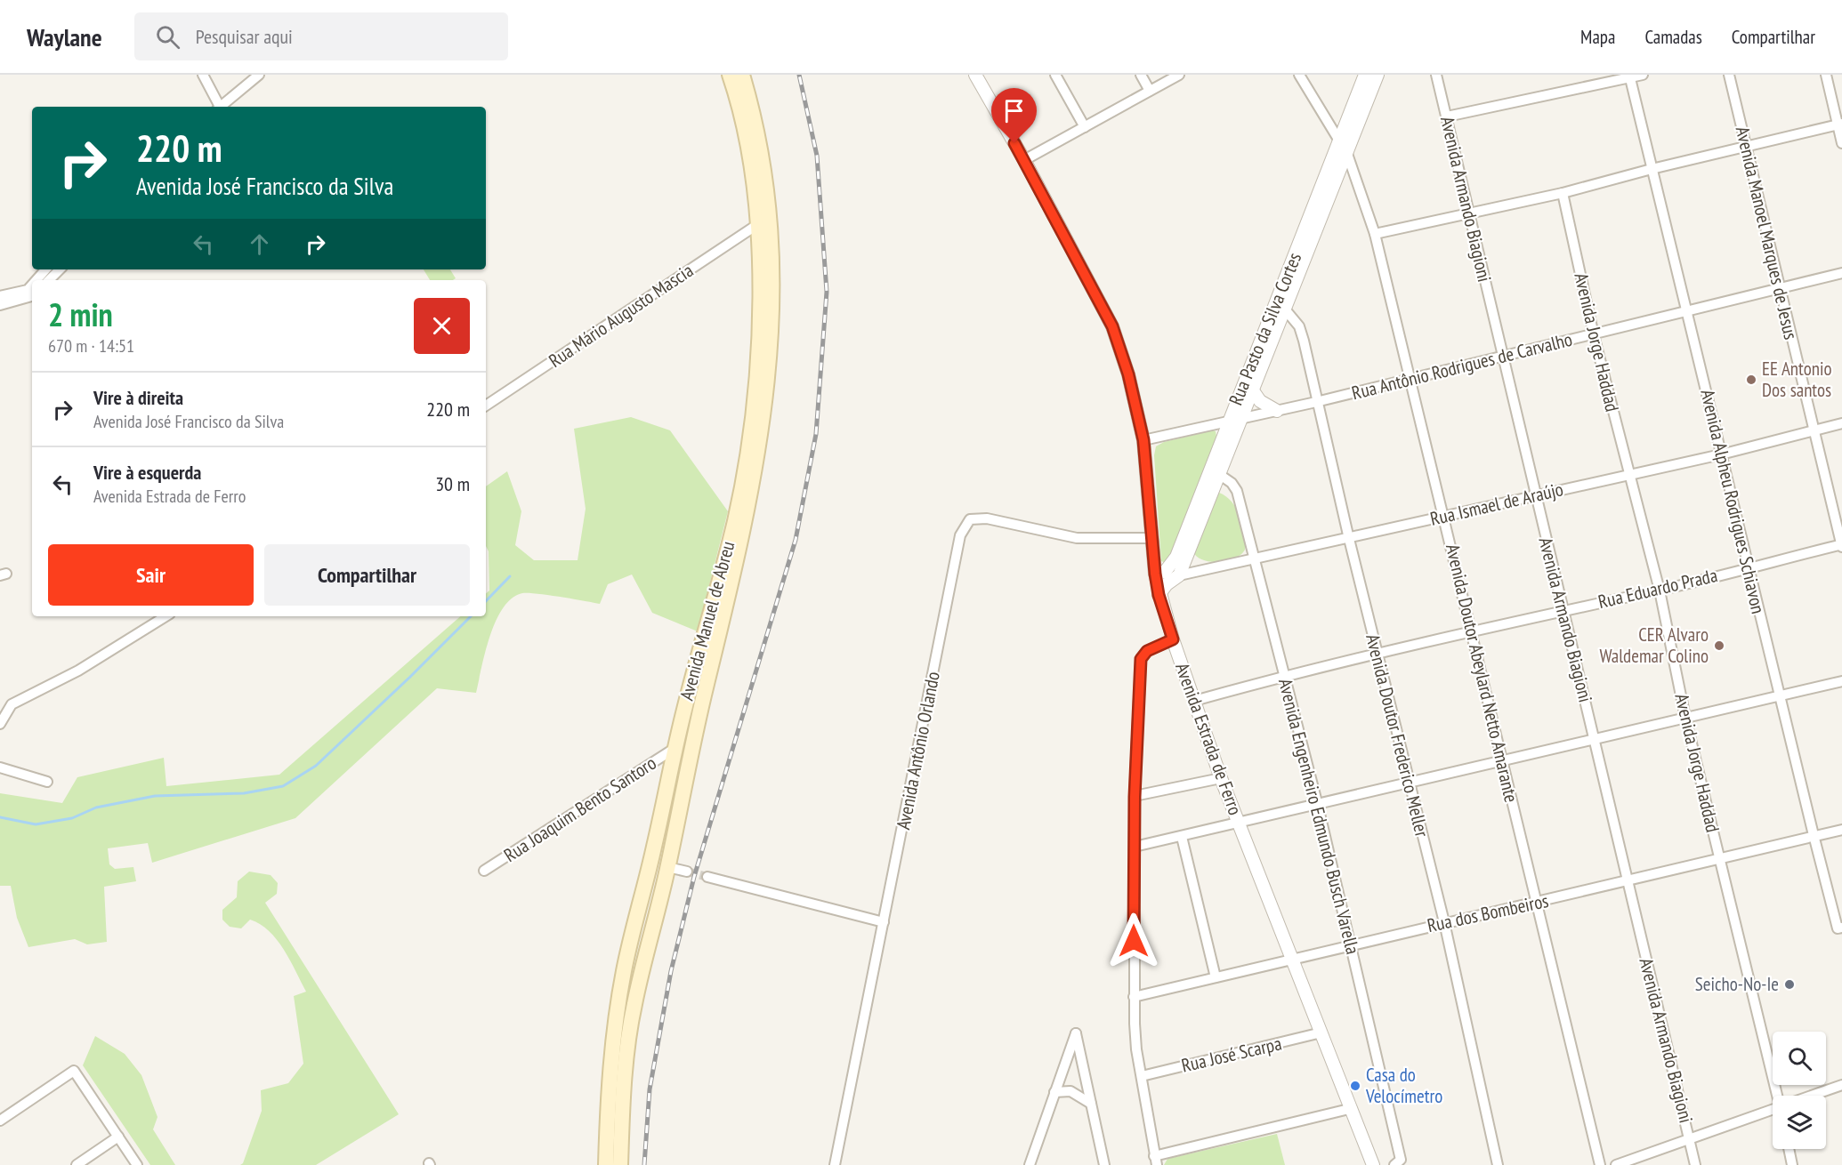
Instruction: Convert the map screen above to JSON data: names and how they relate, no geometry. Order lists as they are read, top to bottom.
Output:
{
  "streets": {
    "main road": ["Avenida Manuel de Abreu"],
    "street": [
      "Avenida Armando Biagioni",
      "Avenida Manoel Marques de Jesus",
      "Rua Mário Augusto Mascia",
      "Rua Pasto da Silva Cortes",
      "Avenida Jorge Haddad",
      "Rua Antônio Rodrigues de Carvalho",
      "Avenida Alpheu Rodrigues Schiavon",
      "Rua Ismael de Araújo",
      "Rua Eduardo Prada",
      "Avenida Doutor Abeylard Netto Amarante",
      "Avenida Doutor Frederico Meller",
      "Avenida Estrada de Ferro",
      "Avenida Antônio Orlando",
      "Rua Joaquim Bento Santoro",
      "Avenida Engenheiro Edmundo Busch Varella",
      "Rua dos Bombeiros",
      "Rua José Scarpa"
    ]
  },
  "crossings": [
    ["Avenida Armando Biagioni", "Rua Antônio Rodrigues de Carvalho"],
    ["Avenida Armando Biagioni", "Rua Ismael de Araújo"],
    ["Avenida Armando Biagioni", "Rua Eduardo Prada"],
    ["Avenida Armando Biagioni", "Rua dos Bombeiros"],
    ["Avenida Manoel Marques de Jesus", "Rua Antônio Rodrigues de Carvalho"],
    ["Avenida Manoel Marques de Jesus", "Rua Ismael de Araújo"],
    ["Avenida Manoel Marques de Jesus", "Rua Eduardo Prada"],
    ["Rua Mário Augusto Mascia", "Avenida Manuel de Abreu"],
    ["Rua Pasto da Silva Cortes", "Rua Antônio Rodrigues de Carvalho"],
    ["Rua Pasto da Silva Cortes", "Rua Ismael de Araújo"],
    ["Rua Pasto da Silva Cortes", "Avenida Doutor Abeylard Netto Amarante"],
    ["Rua Pasto da Silva Cortes", "Avenida Doutor Frederico Meller"],
    ["Rua Pasto da Silva Cortes", "Avenida Estrada de Ferro"],
    ["Rua Pasto da Silva Cortes", "Avenida Engenheiro Edmundo Busch Varella"],
    ["Avenida Jorge Haddad", "Rua Antônio Rodrigues de Carvalho"],
    ["Avenida Jorge Haddad", "Rua Ismael de Araújo"],
    ["Avenida Jorge Haddad", "Rua Eduardo Prada"],
    ["Avenida Jorge Haddad", "Rua dos Bombeiros"],
    ["Rua Antônio Rodrigues de Carvalho", "Avenida Alpheu Rodrigues Schiavon"],
    ["Rua Antônio Rodrigues de Carvalho", "Avenida Doutor Abeylard Netto Amarante"],
    ["Rua Antônio Rodrigues de Carvalho", "Avenida Doutor Frederico Meller"],
    ["Rua Antônio Rodrigues de Carvalho", "Avenida Estrada de Ferro"],
    ["Avenida Alpheu Rodrigues Schiavon", "Rua Ismael de Araújo"],
    ["Avenida Alpheu Rodrigues Schiavon", "Rua Eduardo Prada"],
    ["Avenida Alpheu Rodrigues Schiavon", "Rua dos Bombeiros"],
    ["Rua Ismael de Araújo", "Avenida Doutor Abeylard Netto Amarante"],
    ["Rua Ismael de Araújo", "Avenida Doutor Frederico Meller"],
    ["Rua Ismael de Araújo", "Avenida Engenheiro Edmundo Busch Varella"],
    ["Rua Eduardo Prada", "Avenida Doutor Abeylard Netto Amarante"],
    ["Rua Eduardo Prada", "Avenida Doutor Frederico Meller"],
    ["Rua Eduardo Prada", "Avenida Estrada de Ferro"],
    ["Rua Eduardo Prada", "Avenida Engenheiro Edmundo Busch Varella"],
    ["Avenida Manuel de Abreu", "Rua Joaquim Bento Santoro"],
    ["Avenida Doutor Abeylard Netto Amarante", "Rua dos Bombeiros"],
    ["Avenida Doutor Frederico Meller", "Rua dos Bombeiros"],
    ["Avenida Estrada de Ferro", "Avenida Antônio Orlando"],
    ["Avenida Estrada de Ferro", "Rua dos Bombeiros"],
    ["Avenida Estrada de Ferro", "Rua José Scarpa"],
    ["Avenida Engenheiro Edmundo Busch Varella", "Rua dos Bombeiros"]
  ],
  "places": [
    "EE Antonio Dos santos",
    "CER Alvaro Waldemar Colino",
    "Seicho-No-Ie",
    "Casa do Velocímetro"
  ],
  "page": {
    "header": "Waylane",
    "search": "Pesquisar aqui",
    "nav": ["Mapa", "Camadas", "Compartilhar"],
    "turn": ["220 m", "Avenida José Francisco da Silva"],
    "heading": ["2 min", "670 m · 14:51"],
    "list": [
      {
        "name": "Vire à direita",
        "note": "Avenida José Francisco da Silva",
        "value": "220 m"
      },
      {
        "name": "Vire à esquerda",
        "note": "Avenida Estrada de Ferro",
        "value": "30 m"
      }
    ],
    "buttons": ["Sair", "Compartilhar"]
  }
}
